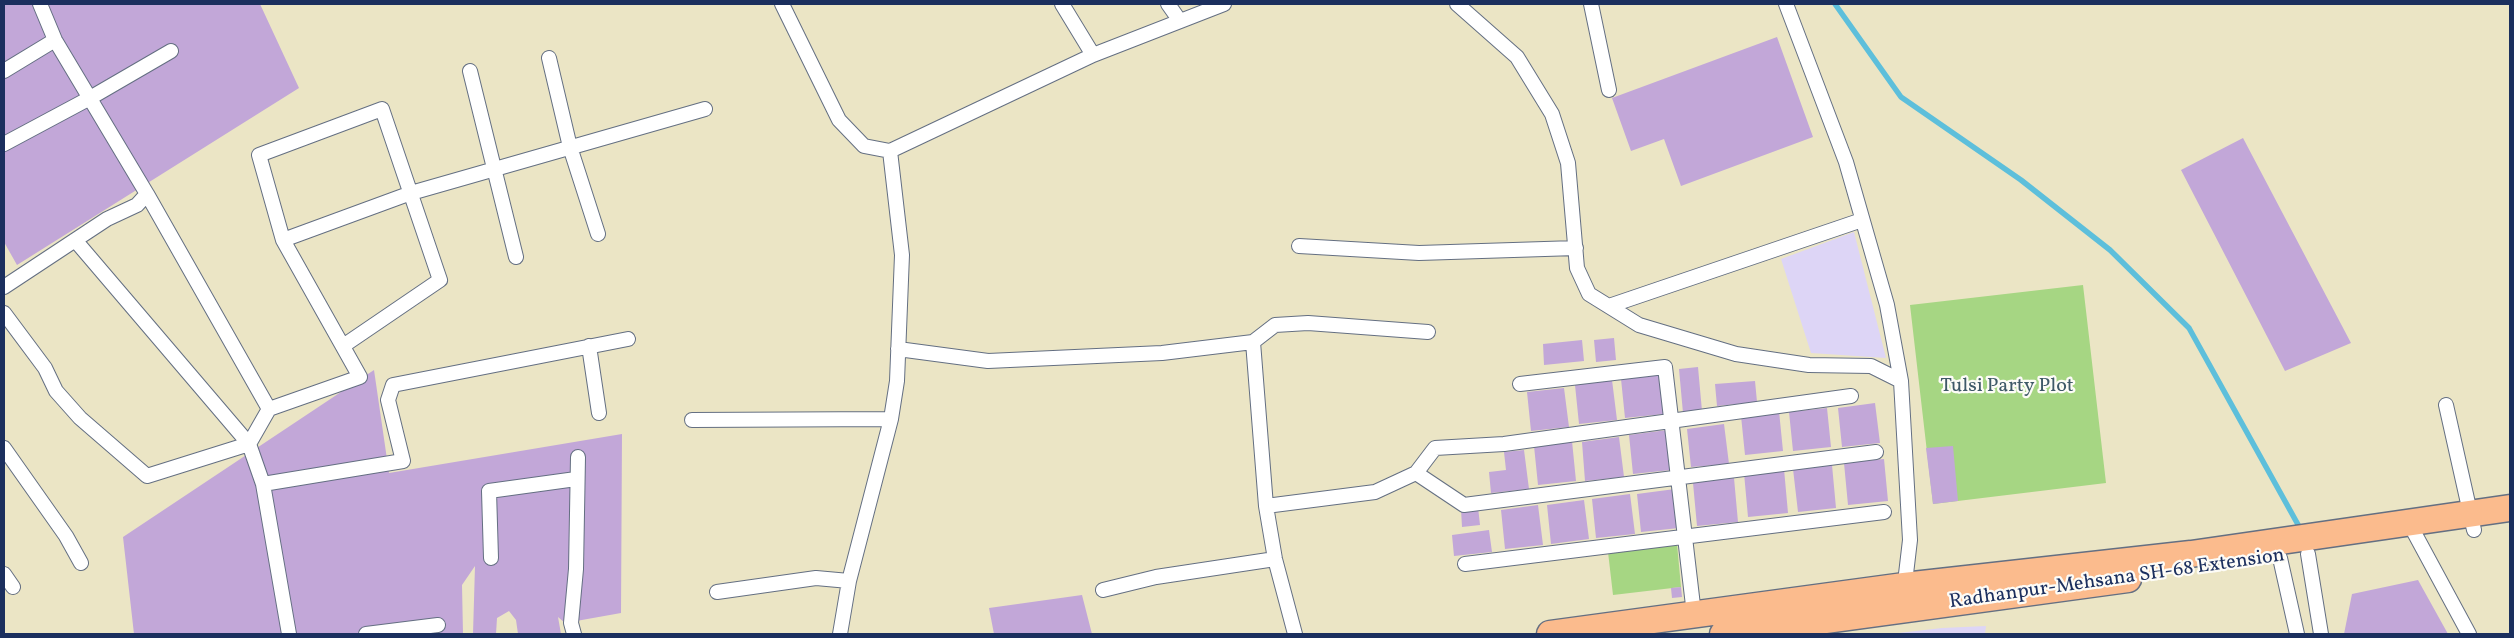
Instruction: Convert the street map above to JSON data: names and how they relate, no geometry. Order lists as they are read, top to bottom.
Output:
{
  "streets": {
    "highway": ["Radhanpur-Mehsana SH-68 Extension"]
  },
  "parks": ["Tulsi Party Plot"]
}
